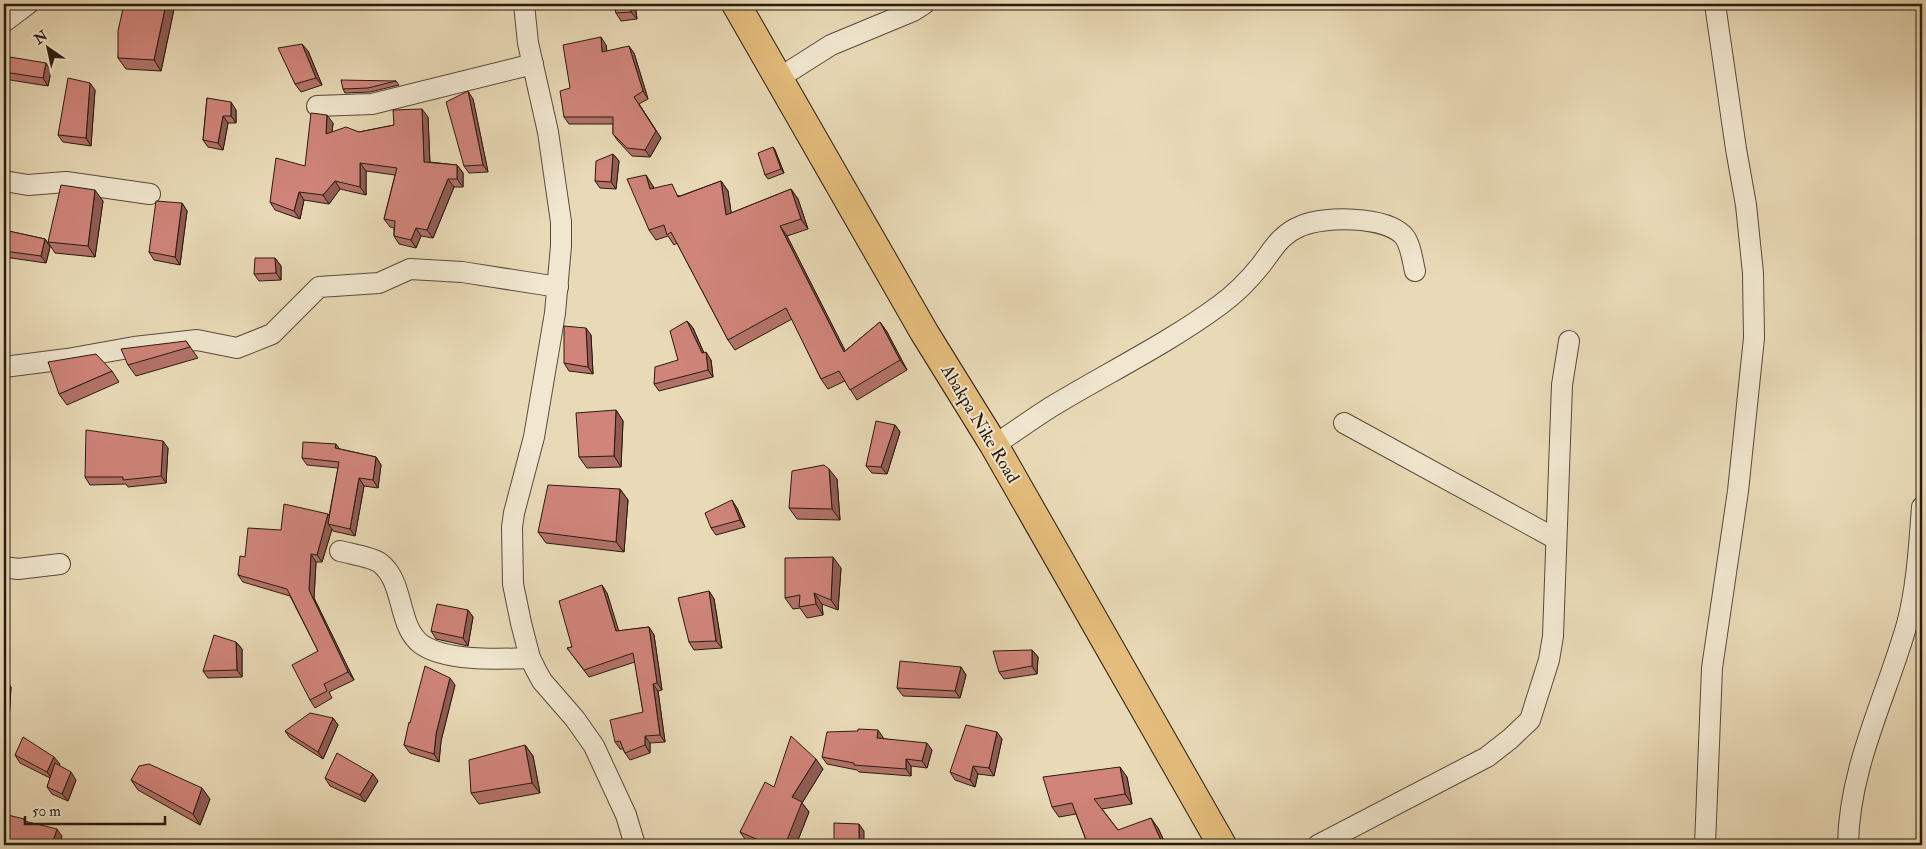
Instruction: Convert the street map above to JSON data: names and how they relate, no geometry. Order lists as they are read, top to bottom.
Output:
{
  "streets": {
    "main road": ["Abakpa Nike Road"]
  },
  "scale_bar": "50 m",
  "north": "top left"
}
